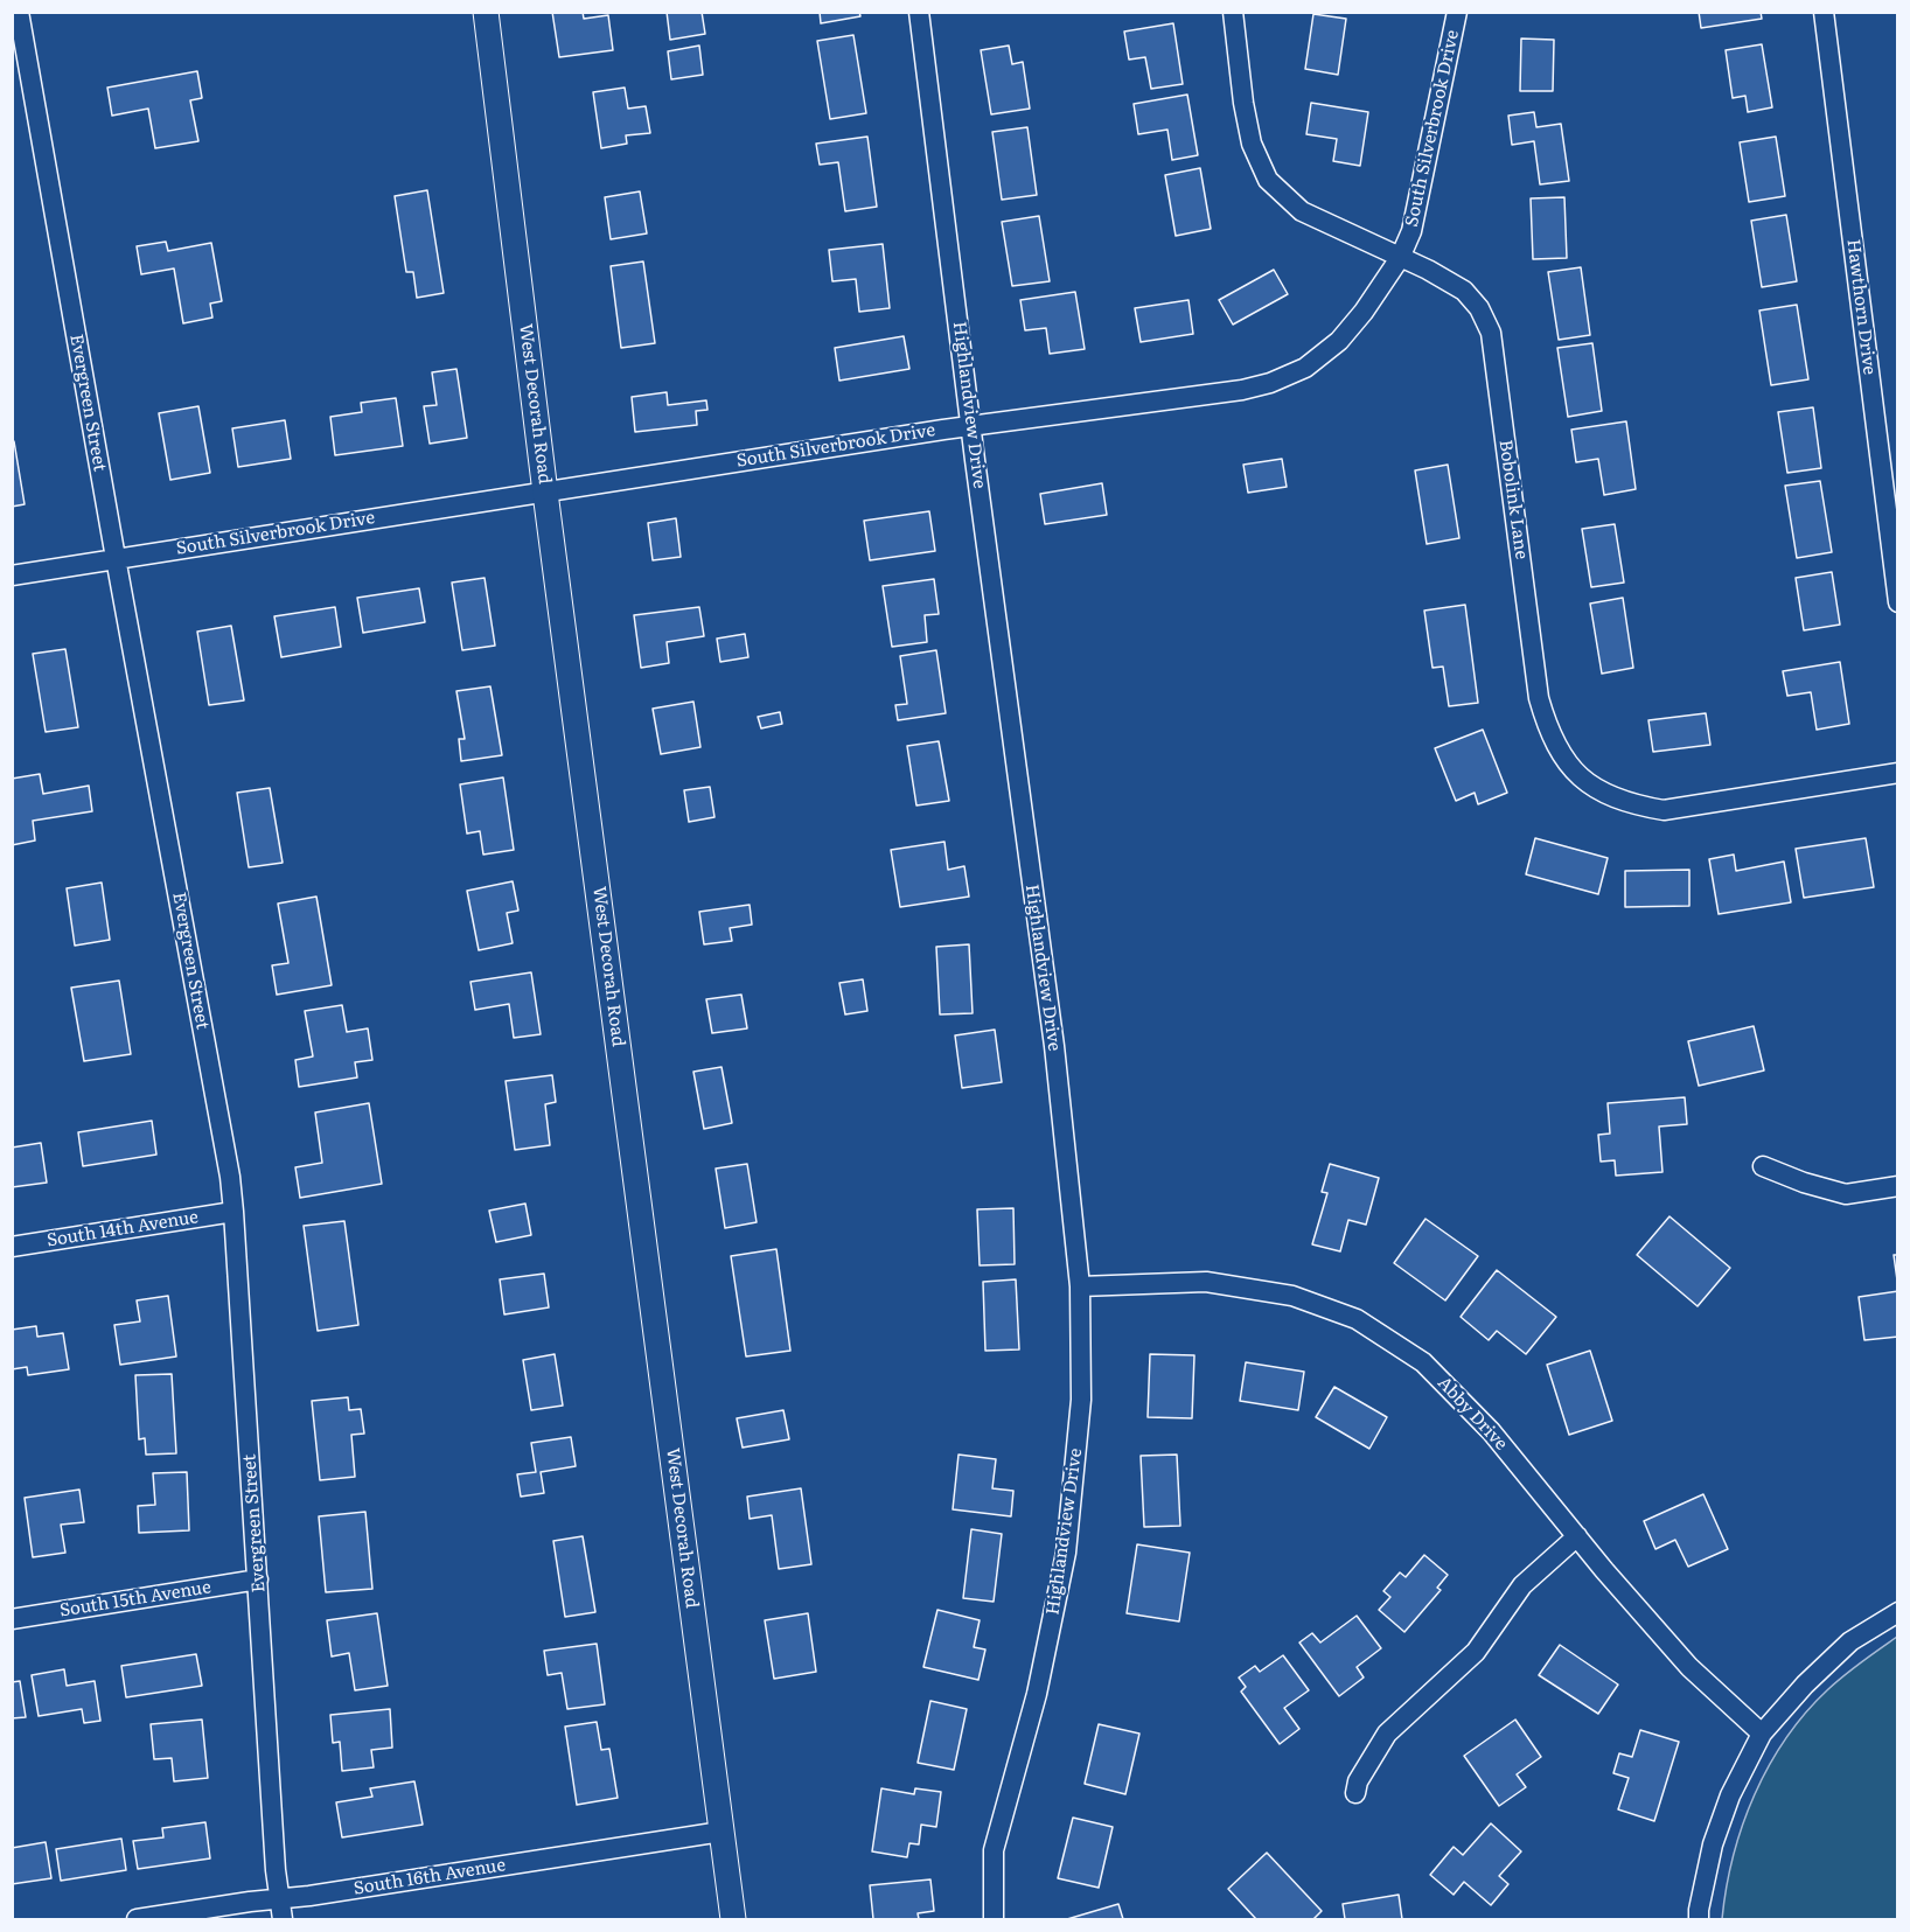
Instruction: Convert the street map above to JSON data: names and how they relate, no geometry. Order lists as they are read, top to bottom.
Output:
{
  "streets": {
    "street": [
      "South Silverbrook Drive",
      "Hawthorn Drive",
      "Evergreen Street",
      "West Decorah Road",
      "Highlandview Drive",
      "Bobolink Lane",
      "South 14th Avenue",
      "Abby Drive",
      "South 15th Avenue",
      "South 16th Avenue"
    ]
  },
  "crossings": [
    ["South Silverbrook Drive", "Evergreen Street"],
    ["South Silverbrook Drive", "West Decorah Road"],
    ["South Silverbrook Drive", "Highlandview Drive"],
    ["South Silverbrook Drive", "Bobolink Lane"],
    ["Evergreen Street", "South 14th Avenue"],
    ["Evergreen Street", "South 15th Avenue"],
    ["Evergreen Street", "South 16th Avenue"],
    ["West Decorah Road", "South 16th Avenue"],
    ["Highlandview Drive", "Abby Drive"]
  ]
}
